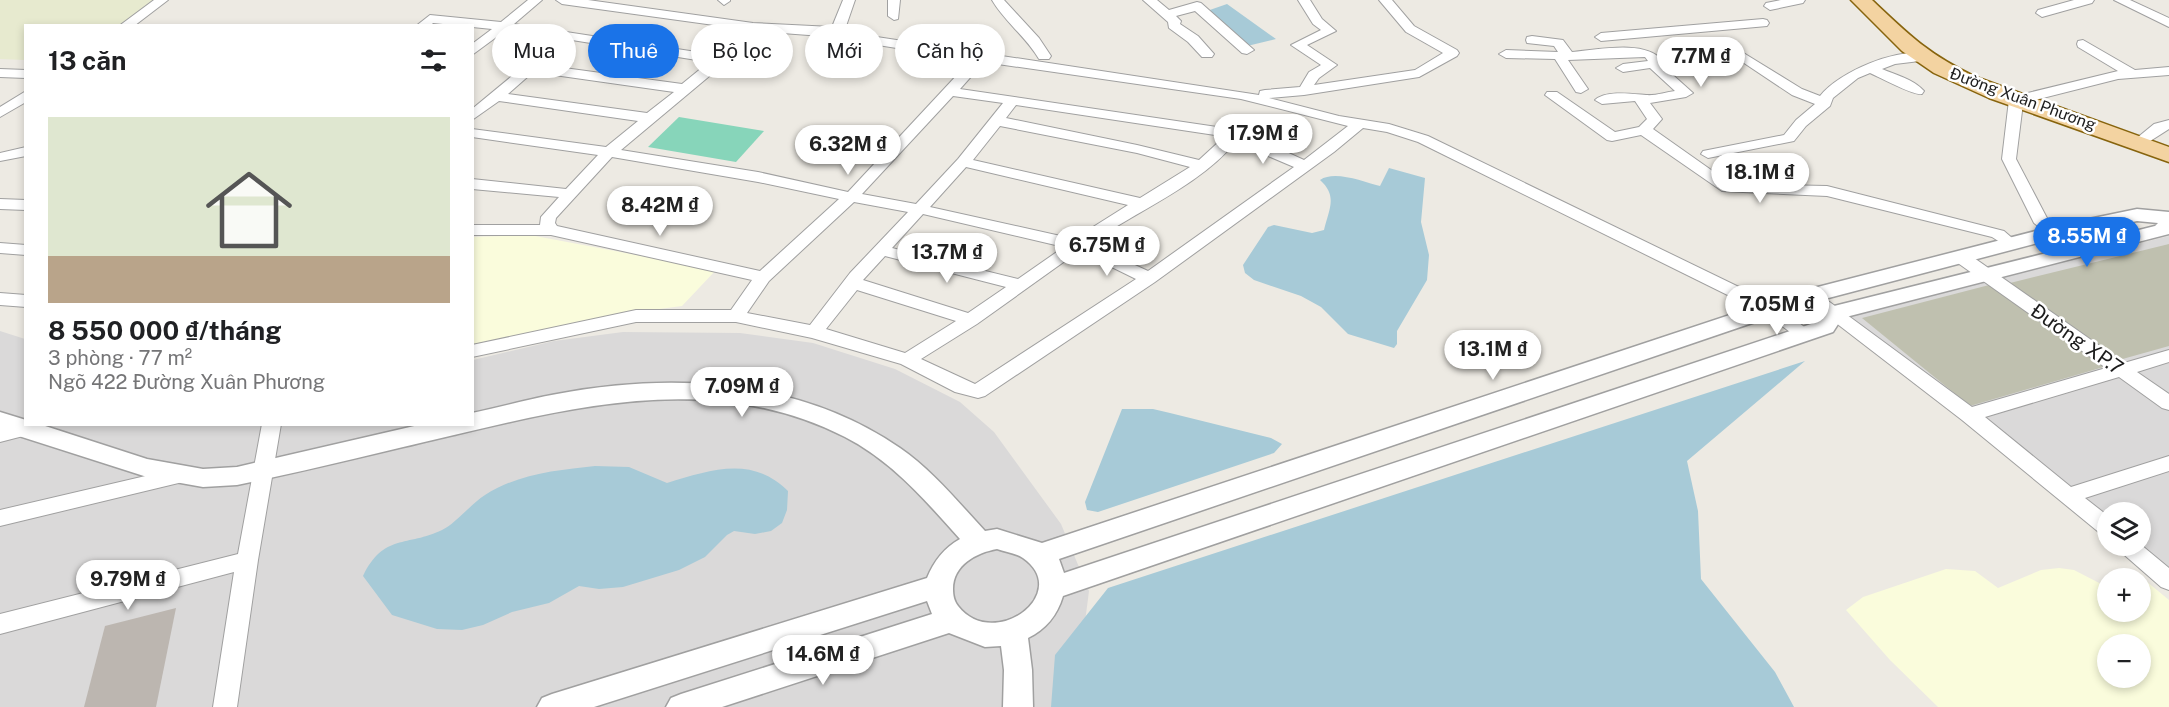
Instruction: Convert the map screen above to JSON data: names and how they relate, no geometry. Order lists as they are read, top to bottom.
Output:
{
  "streets": {
    "main road": ["Đường Xuân Phương"],
    "street": ["Đường XP.7"]
  },
  "page": {
    "chip": [
      "Mua",
      "Thuê",
      "Bộ lọc",
      "Mới",
      "Căn hộ"
    ],
    "heading": "13 căn",
    "price": [
      "7.7M ₫",
      "17.9M ₫",
      "6.32M ₫",
      "18.1M ₫",
      "8.42M ₫",
      "8.55M ₫",
      "6.75M ₫",
      "13.7M ₫",
      "7.05M ₫",
      "13.1M ₫",
      "7.09M ₫",
      "9.79M ₫",
      "14.6M ₫"
    ],
    "list": [
      {
        "name": "8 550 000 ₫/tháng",
        "note": "3 phòng · 77 m² · Ngõ 422 Đường Xuân Phương"
      }
    ],
    "map_buttons": ["+", "−"]
  }
}
